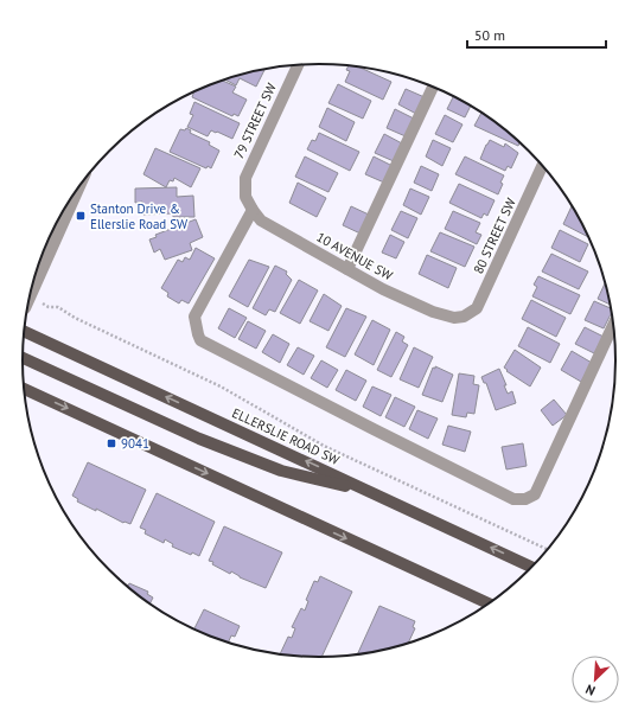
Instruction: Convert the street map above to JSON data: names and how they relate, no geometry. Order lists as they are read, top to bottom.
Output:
{
  "streets": {
    "main road": ["ELLERSLIE ROAD SW"],
    "street": ["79 STREET SW", "80 STREET SW", "10 AVENUE SW"]
  },
  "crossings": [
    ["79 STREET SW", "10 AVENUE SW"],
    ["80 STREET SW", "10 AVENUE SW"]
  ],
  "places": {
    "transit": ["Stanton Drive & Ellerslie Road SW", "9041"]
  },
  "scale_bar": "50 m",
  "north": "bottom left"
}
